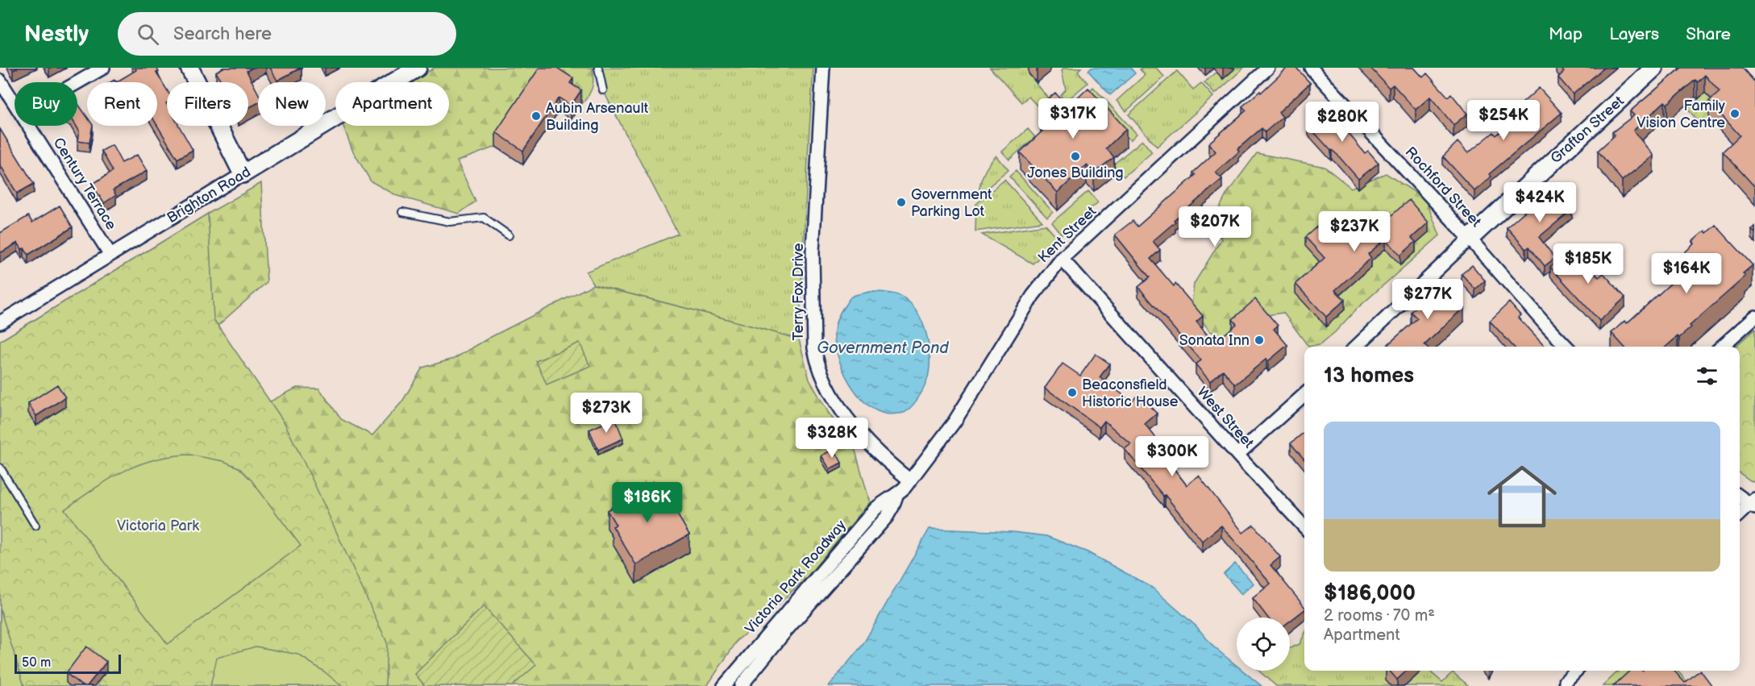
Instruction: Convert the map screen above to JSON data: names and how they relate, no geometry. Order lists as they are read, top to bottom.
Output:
{
  "streets": {
    "main road": ["Grafton Street", "Brighton Road"],
    "street": [
      "Century Terrace",
      "Rochford Street",
      "Kent Street",
      "Terry Fox Drive",
      "West Street",
      "Victoria Park Roadway"
    ]
  },
  "crossings": [
    ["Grafton Street", "Rochford Street"],
    ["Century Terrace", "Brighton Road"],
    ["Kent Street", "Terry Fox Drive"],
    ["Kent Street", "West Street"],
    ["Kent Street", "Victoria Park Roadway"],
    ["Terry Fox Drive", "Victoria Park Roadway"]
  ],
  "water": ["Government Pond"],
  "parks": ["Victoria Park"],
  "places": [
    "Family Vision Centre",
    "Aubin Arsenault Building",
    "Jones Building",
    "Government Parking Lot",
    "Sonata Inn",
    "Beaconsfield Historic House"
  ],
  "scale_bar": "50 m",
  "page": {
    "header": "Nestly",
    "search": "Search here",
    "nav": ["Map", "Layers", "Share"],
    "chip": [
      "Buy",
      "Rent",
      "Filters",
      "New",
      "Apartment"
    ],
    "price": [
      "$317K",
      "$254K",
      "$280K",
      "$424K",
      "$207K",
      "$237K",
      "$185K",
      "$164K",
      "$277K",
      "$273K",
      "$328K",
      "$300K",
      "$186K"
    ],
    "heading": "13 homes",
    "list": [
      {
        "name": "$186,000",
        "note": "2 rooms · 70 m² · Apartment"
      }
    ],
    "scale": "50 m"
  }
}
